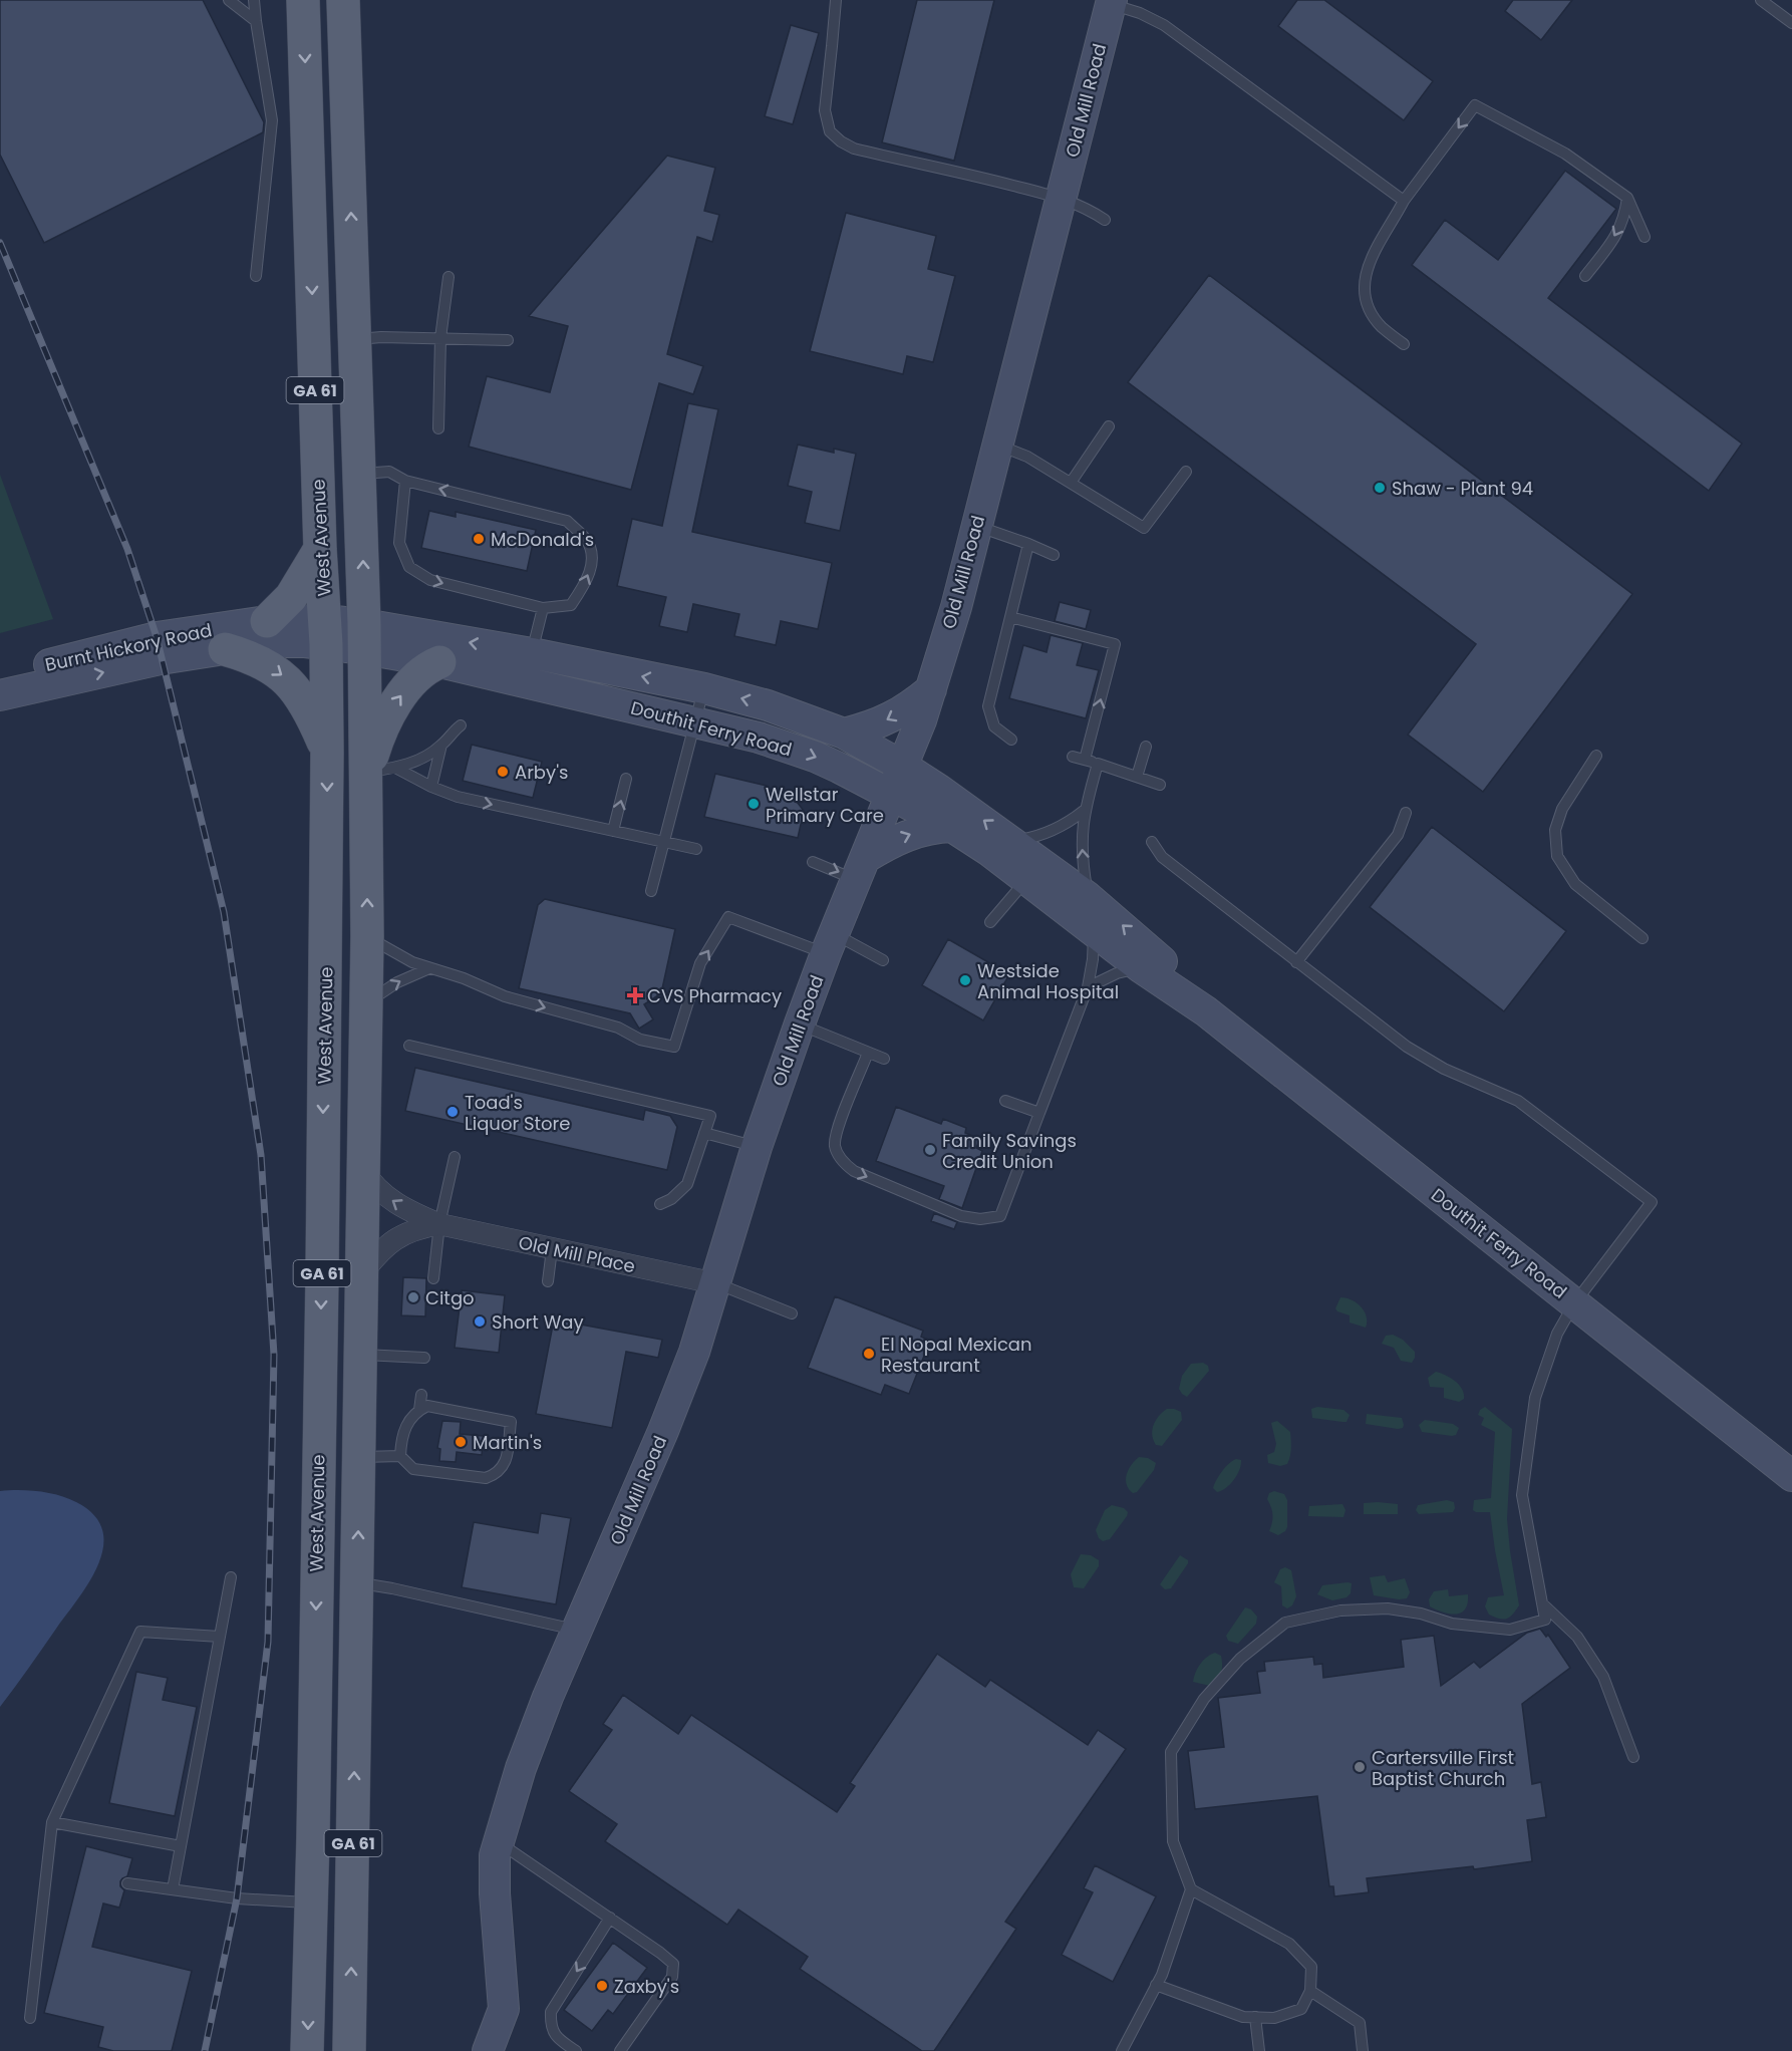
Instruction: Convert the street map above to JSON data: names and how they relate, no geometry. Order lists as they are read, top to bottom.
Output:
{
  "streets": {
    "main road": ["GA 61", "West Avenue"],
    "street": [
      "Old Mill Road",
      "Burnt Hickory Road",
      "Douthit Ferry Road",
      "Old Mill Place"
    ]
  },
  "crossings": [
    ["Old Mill Road", "Douthit Ferry Road"],
    ["Old Mill Road", "Old Mill Place"],
    ["GA 61", "Burnt Hickory Road"],
    ["GA 61", "Douthit Ferry Road"],
    ["GA 61", "Old Mill Place"],
    ["West Avenue", "Burnt Hickory Road"],
    ["Burnt Hickory Road", "Douthit Ferry Road"]
  ],
  "places": {
    "other": [
      "Shaw - Plant 94",
      "McDonald's",
      "Arby's",
      "Wellstar Primary Care",
      "Westside Animal Hospital",
      "Toad's Liquor Store",
      "Family Savings Credit Union",
      "Citgo",
      "Short Way",
      "El Nopal Mexican Restaurant",
      "Martin's",
      "Cartersville First Baptist Church",
      "Zaxby's"
    ],
    "health": ["CVS Pharmacy"]
  }
}
